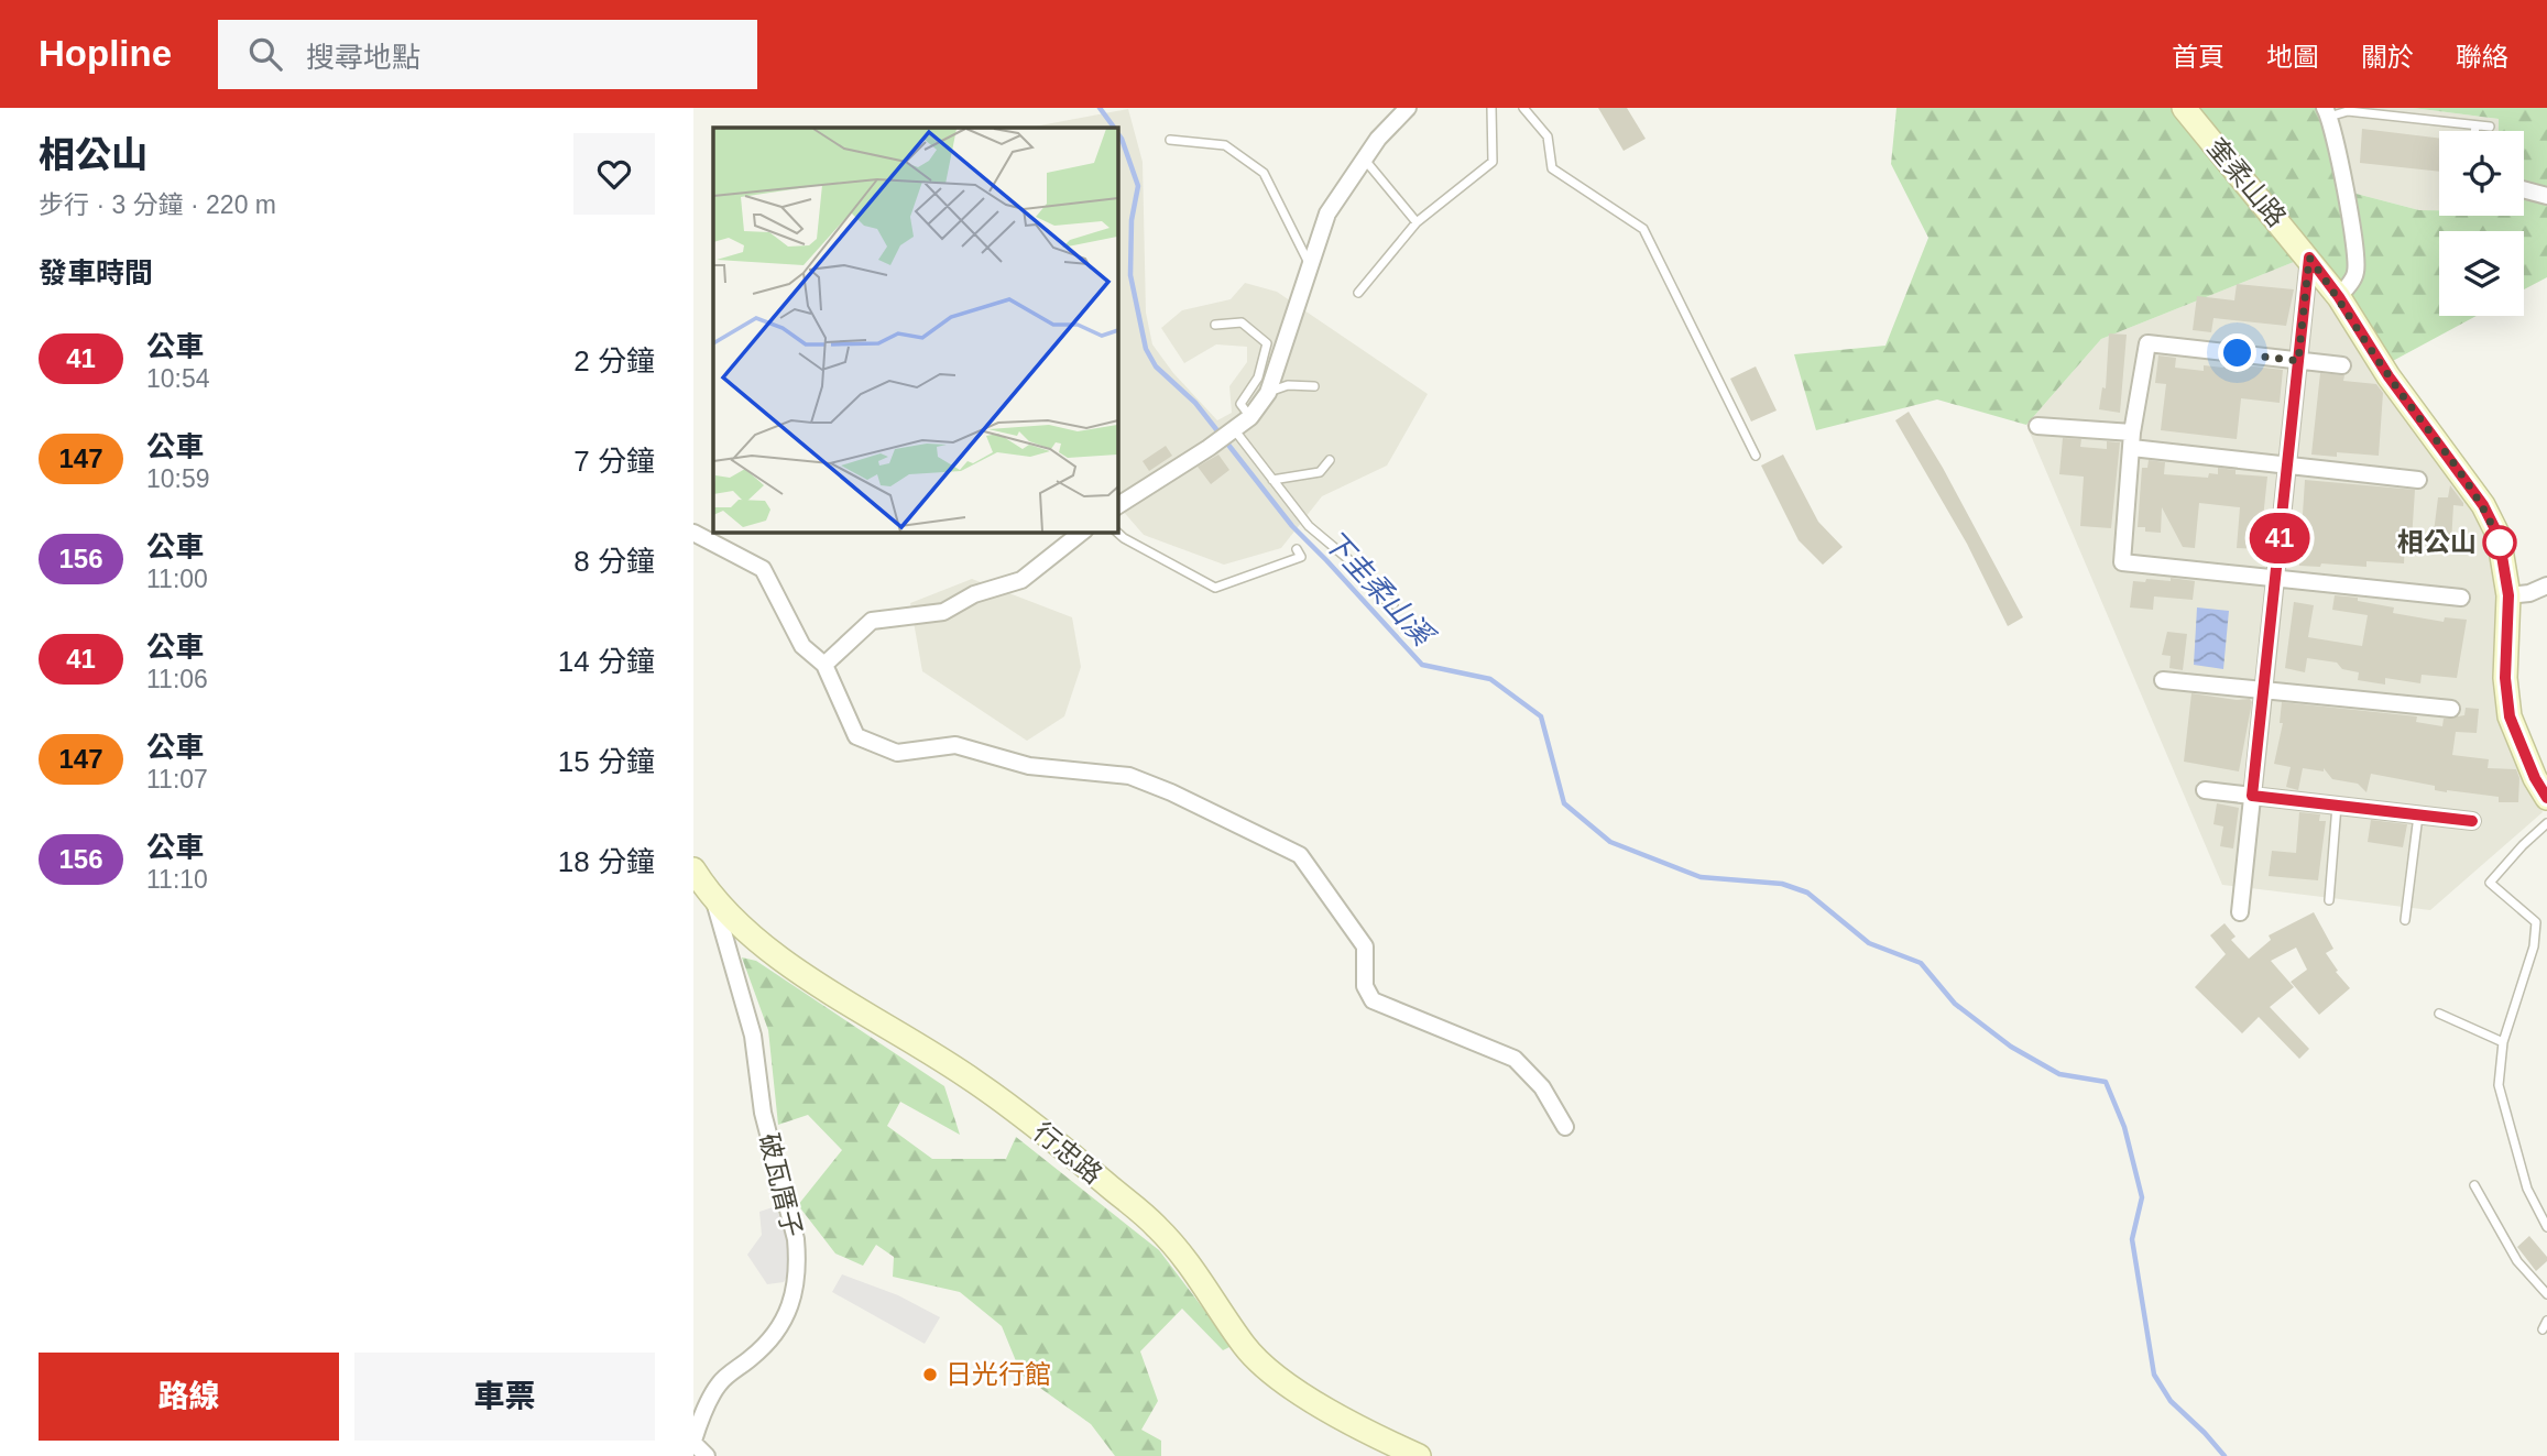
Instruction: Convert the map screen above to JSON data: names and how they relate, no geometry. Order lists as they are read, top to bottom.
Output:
{
  "streets": {
    "street": ["奎柔山路", "行忠路", "破瓦厝子"]
  },
  "crossings": [
    ["行忠路", "破瓦厝子"]
  ],
  "water": ["下圭柔山溪"],
  "places": ["相公山", "日光行館"],
  "lines": ["bus line 41"],
  "page": {
    "header": "Hopline",
    "search": "搜尋地點",
    "nav": [
      "首頁",
      "地圖",
      "關於",
      "聯絡"
    ],
    "heading": [
      ["相公山", "步行 · 3 分鐘 · 220 m"],
      "發車時間"
    ],
    "on_map": "41",
    "list": [
      {
        "mark": "41",
        "name": "公車",
        "note": "10:54",
        "value": "2 分鐘"
      },
      {
        "mark": "147",
        "name": "公車",
        "note": "10:59",
        "value": "7 分鐘"
      },
      {
        "mark": "156",
        "name": "公車",
        "note": "11:00",
        "value": "8 分鐘"
      },
      {
        "mark": "41",
        "name": "公車",
        "note": "11:06",
        "value": "14 分鐘"
      },
      {
        "mark": "147",
        "name": "公車",
        "note": "11:07",
        "value": "15 分鐘"
      },
      {
        "mark": "156",
        "name": "公車",
        "note": "11:10",
        "value": "18 分鐘"
      }
    ],
    "buttons": ["路線", "車票"]
  }
}
